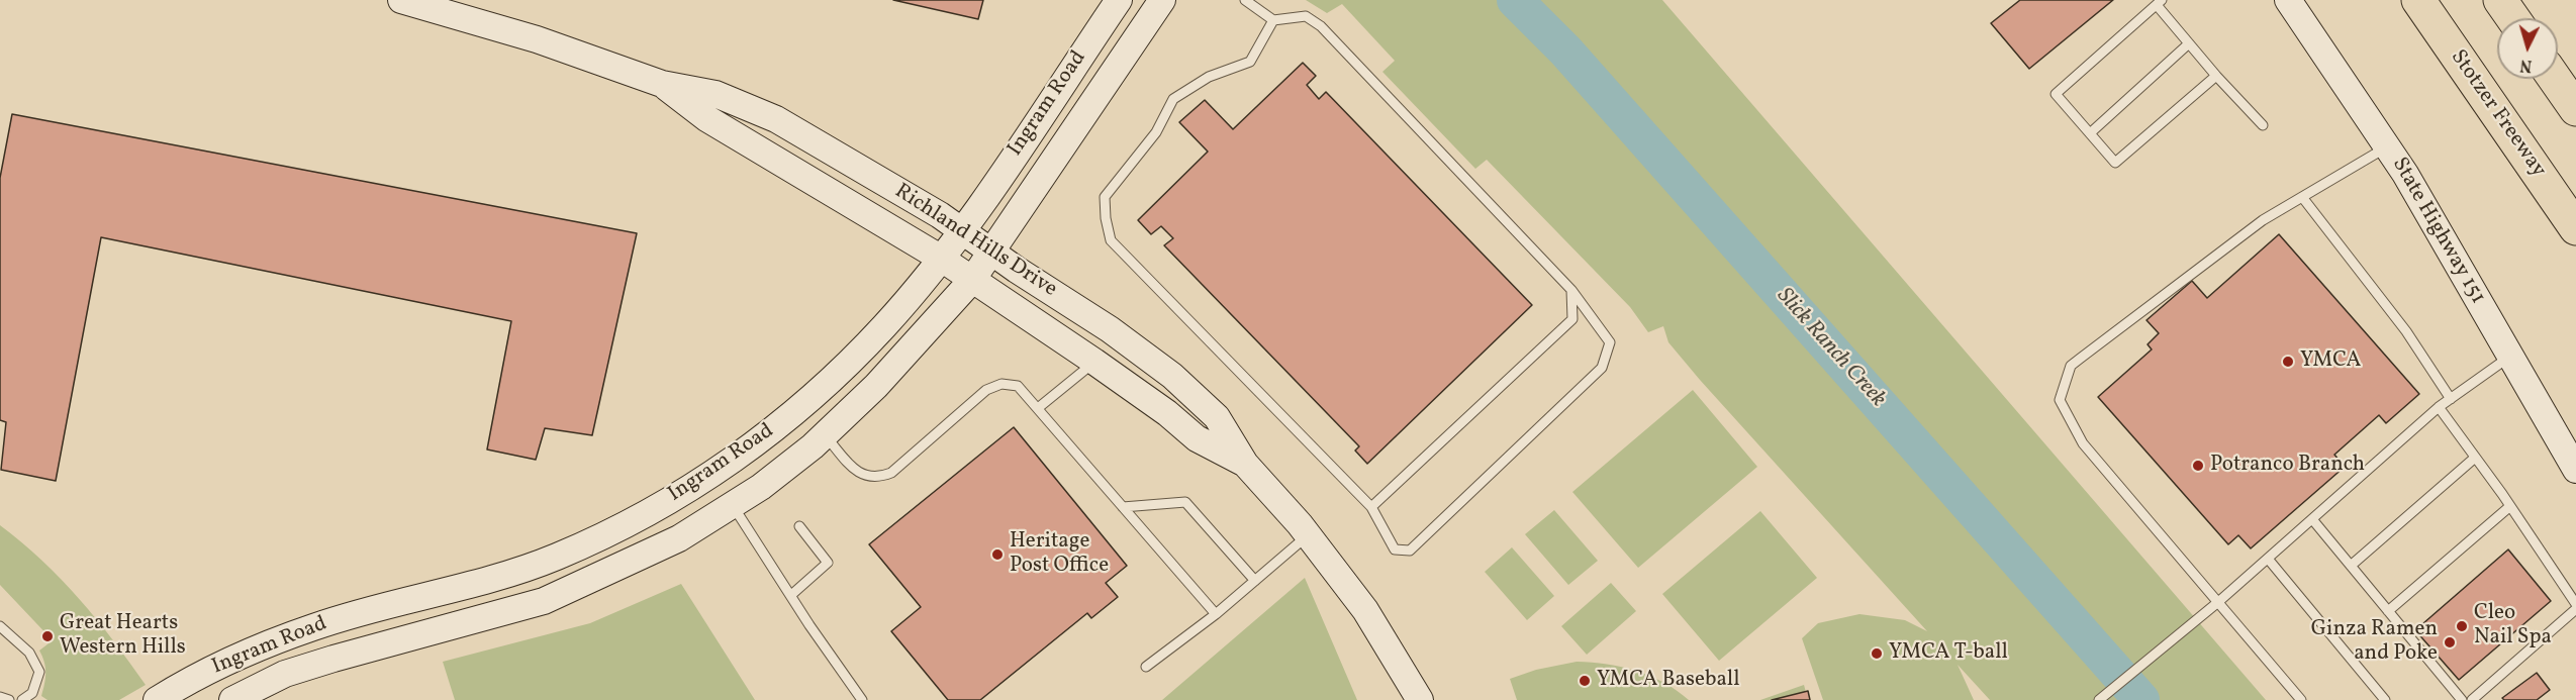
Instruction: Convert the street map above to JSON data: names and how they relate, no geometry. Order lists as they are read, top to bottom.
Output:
{
  "streets": {
    "highway": ["Stotzer Freeway"],
    "main road": ["Ingram Road", "State Highway 151", "Richland Hills Drive"]
  },
  "crossings": [
    ["Ingram Road", "Richland Hills Drive"]
  ],
  "water": ["Slick Ranch Creek"],
  "places": [
    "YMCA",
    "Potranco Branch",
    "Heritage Post Office",
    "Cleo Nail Spa",
    "Great Hearts Western Hills",
    "Ginza Ramen and Poke",
    "YMCA T-ball",
    "YMCA Baseball"
  ],
  "north": "bottom"
}
